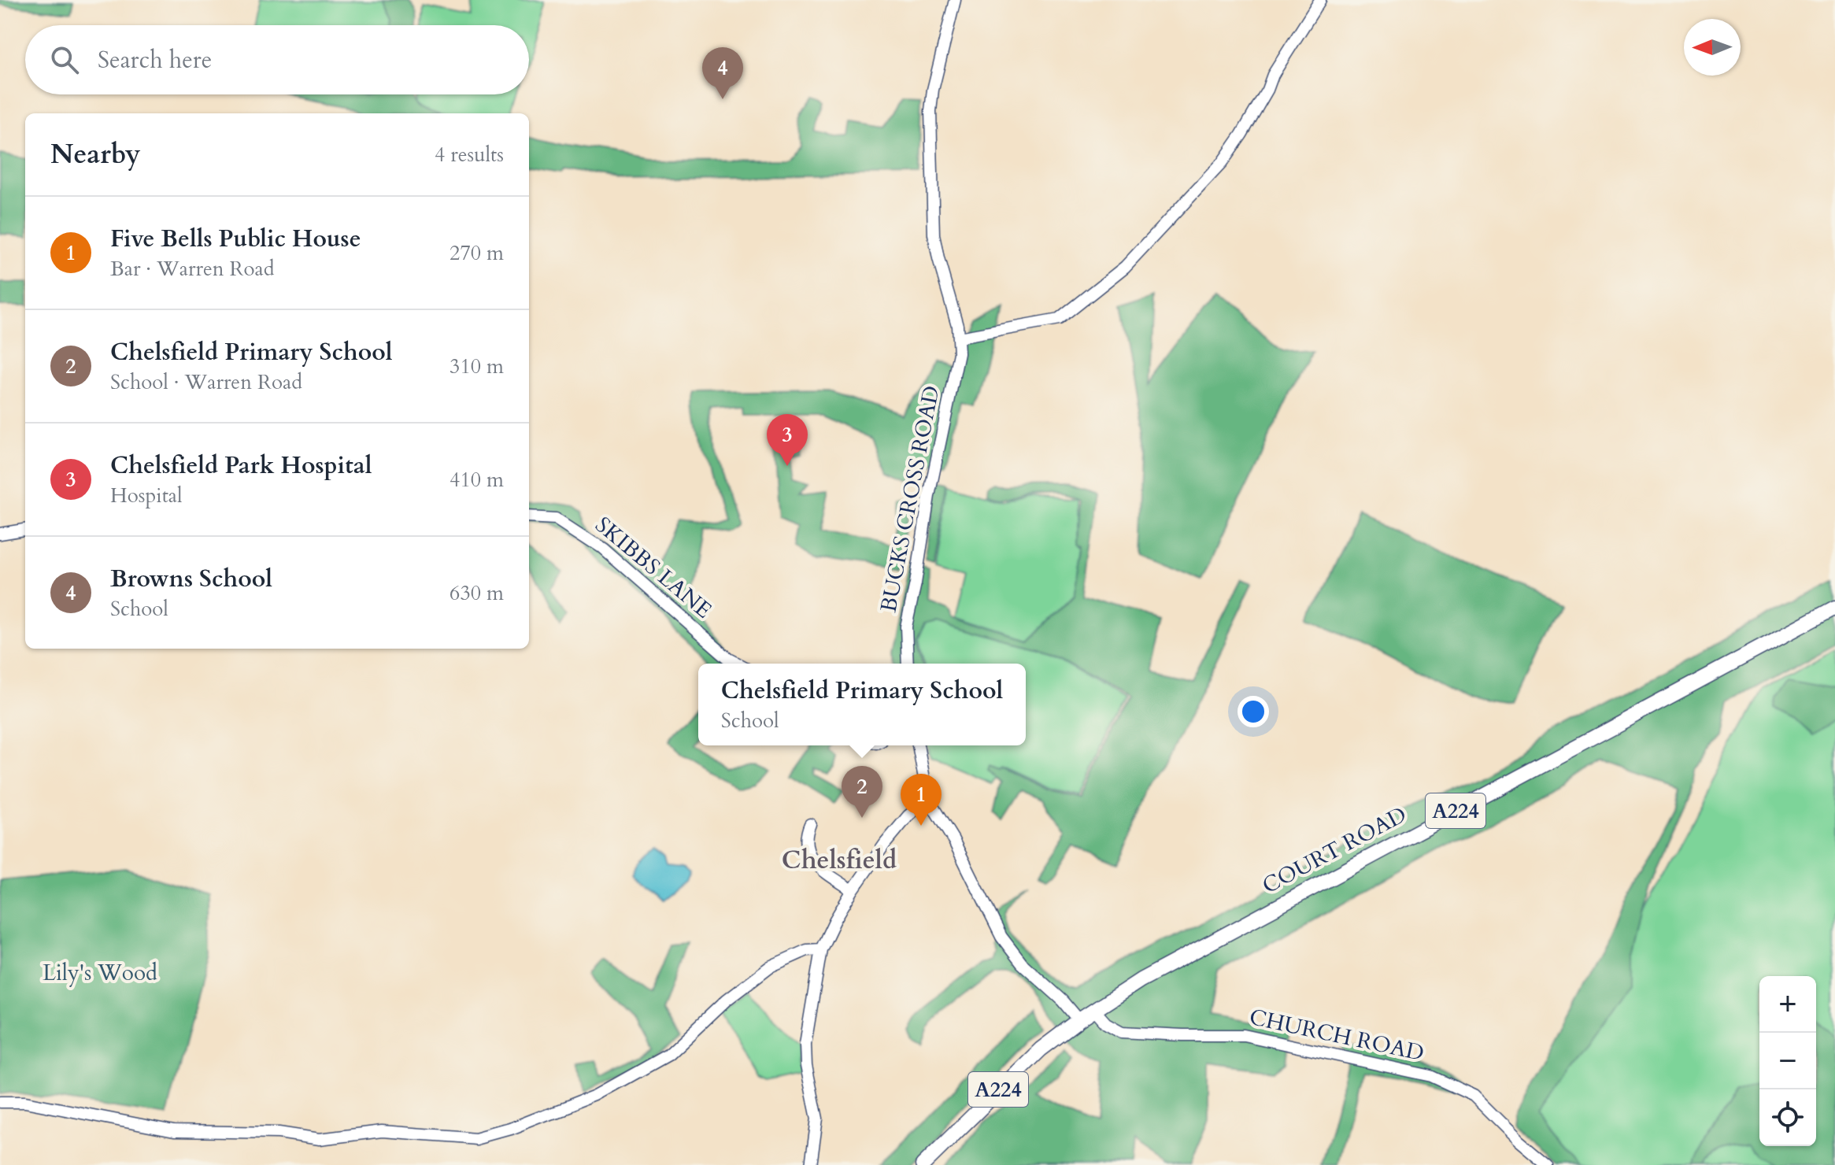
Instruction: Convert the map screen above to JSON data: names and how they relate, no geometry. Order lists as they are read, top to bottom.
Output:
{
  "streets": {
    "main road": ["A224", "COURT ROAD"],
    "street": ["BUCKS CROSS ROAD", "SKIBBS LANE", "CHURCH ROAD"]
  },
  "crossings": [
    ["COURT ROAD", "CHURCH ROAD"]
  ],
  "districts": ["Chelsfield"],
  "parks": ["Lily's Wood"],
  "north": "left",
  "page": {
    "search": "Search here",
    "pins": [
      "4",
      "3",
      "2",
      "1"
    ],
    "heading": ["Nearby", "4 results"],
    "list": [
      {
        "mark": "1",
        "name": "Five Bells Public House",
        "note": "Bar · Warren Road",
        "value": "270 m"
      },
      {
        "mark": "2",
        "name": "Chelsfield Primary School",
        "note": "School · Warren Road",
        "value": "310 m"
      },
      {
        "mark": "3",
        "name": "Chelsfield Park Hospital",
        "note": "Hospital",
        "value": "410 m"
      },
      {
        "mark": "4",
        "name": "Browns School",
        "note": "School",
        "value": "630 m"
      }
    ],
    "popup": ["Chelsfield Primary School", "School"],
    "map_buttons": ["+", "−"]
  }
}
